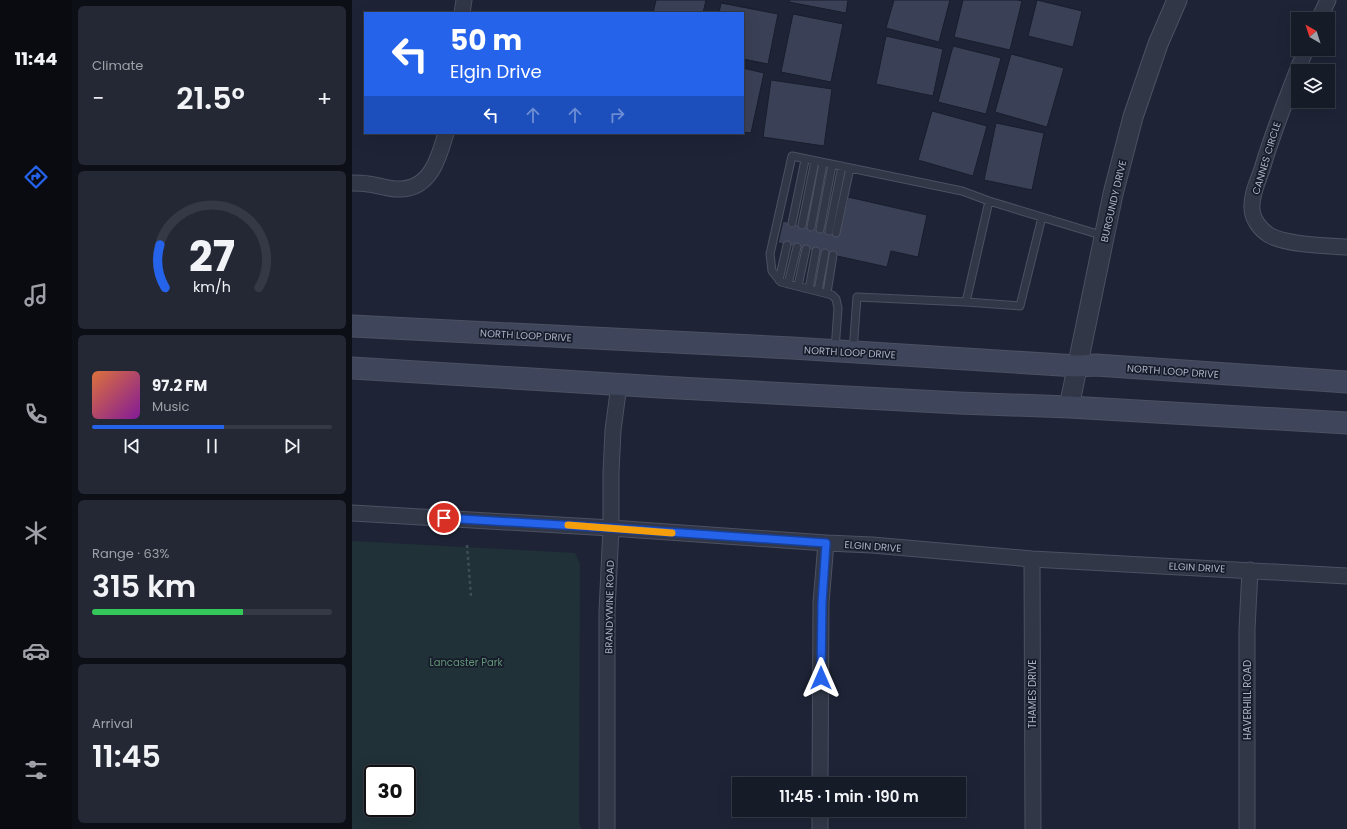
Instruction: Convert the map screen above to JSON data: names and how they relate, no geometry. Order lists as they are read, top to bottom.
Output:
{
  "streets": {
    "main road": ["NORTH LOOP DRIVE"],
    "street": [
      "CANNES CIRCLE",
      "BURGUNDY DRIVE",
      "ELGIN DRIVE",
      "BRANDYWINE ROAD",
      "THAMES DRIVE",
      "HAVERHILL ROAD"
    ]
  },
  "crossings": [
    ["BURGUNDY DRIVE", "NORTH LOOP DRIVE"],
    ["ELGIN DRIVE", "BRANDYWINE ROAD"],
    ["ELGIN DRIVE", "THAMES DRIVE"],
    ["ELGIN DRIVE", "HAVERHILL ROAD"]
  ],
  "parks": ["Lancaster Park"],
  "north": "top left",
  "page": {
    "tabs": "11:44",
    "tile": [
      "Climate",
      ["Range · 63%", "315 km"],
      ["Arrival", "11:45"]
    ],
    "turn": ["50 m", "Elgin Drive"],
    "heat": ["−", "21.5°", "+"],
    "song": ["97.2 FM", "Music"],
    "limit": "30",
    "trip": "11:45 · 1 min · 190 m",
    "gauge": ["27", "km/h"]
  }
}
